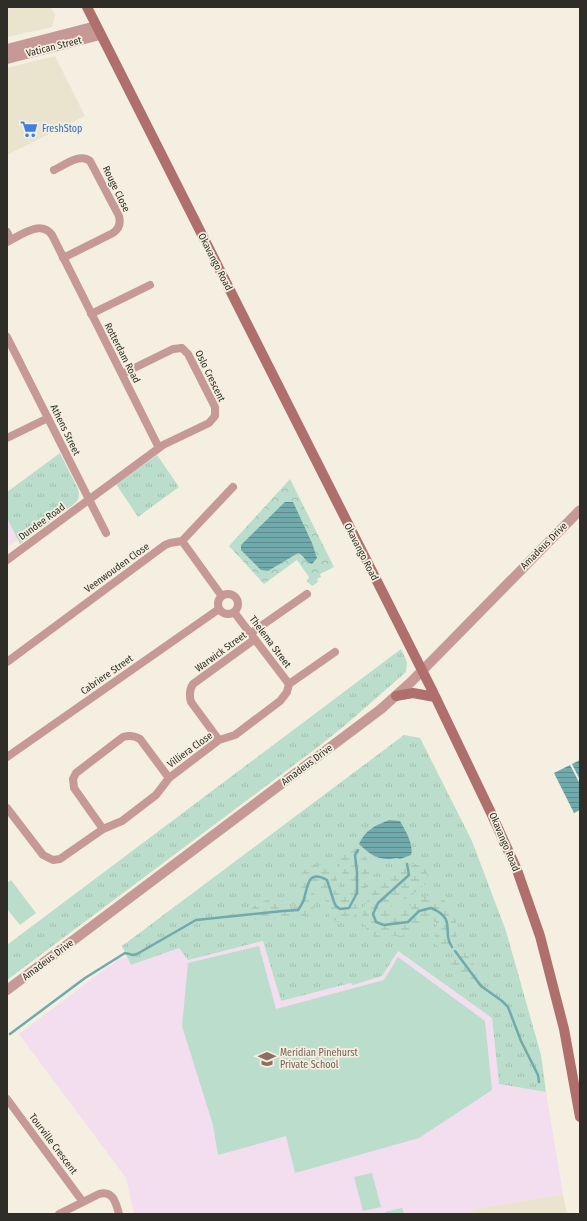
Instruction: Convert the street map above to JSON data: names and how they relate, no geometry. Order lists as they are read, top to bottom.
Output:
{
  "streets": {
    "main road": ["Okavango Road"],
    "street": [
      "Vatican Street",
      "Rouge Close",
      "Rotterdam Road",
      "Oslo Crescent",
      "Athens Street",
      "Dundee Road",
      "Amadeus Drive",
      "Veenwouden Close",
      "Thelema Street",
      "Warwick Street",
      "Cabriere Street",
      "Villiera Close",
      "Tourville Crescent"
    ]
  },
  "crossings": [
    ["Vatican Street", "Okavango Road"],
    ["Rouge Close", "Rotterdam Road"],
    ["Okavango Road", "Amadeus Drive"],
    ["Rotterdam Road", "Oslo Crescent"],
    ["Athens Street", "Dundee Road"],
    ["Thelema Street", "Warwick Street"],
    ["Thelema Street", "Cabriere Street"],
    ["Thelema Street", "Villiera Close"],
    ["Warwick Street", "Villiera Close"]
  ],
  "places": {
    "supermarket": ["FreshStop"],
    "school or university": ["Meridian Pinehurst Private School"]
  }
}
